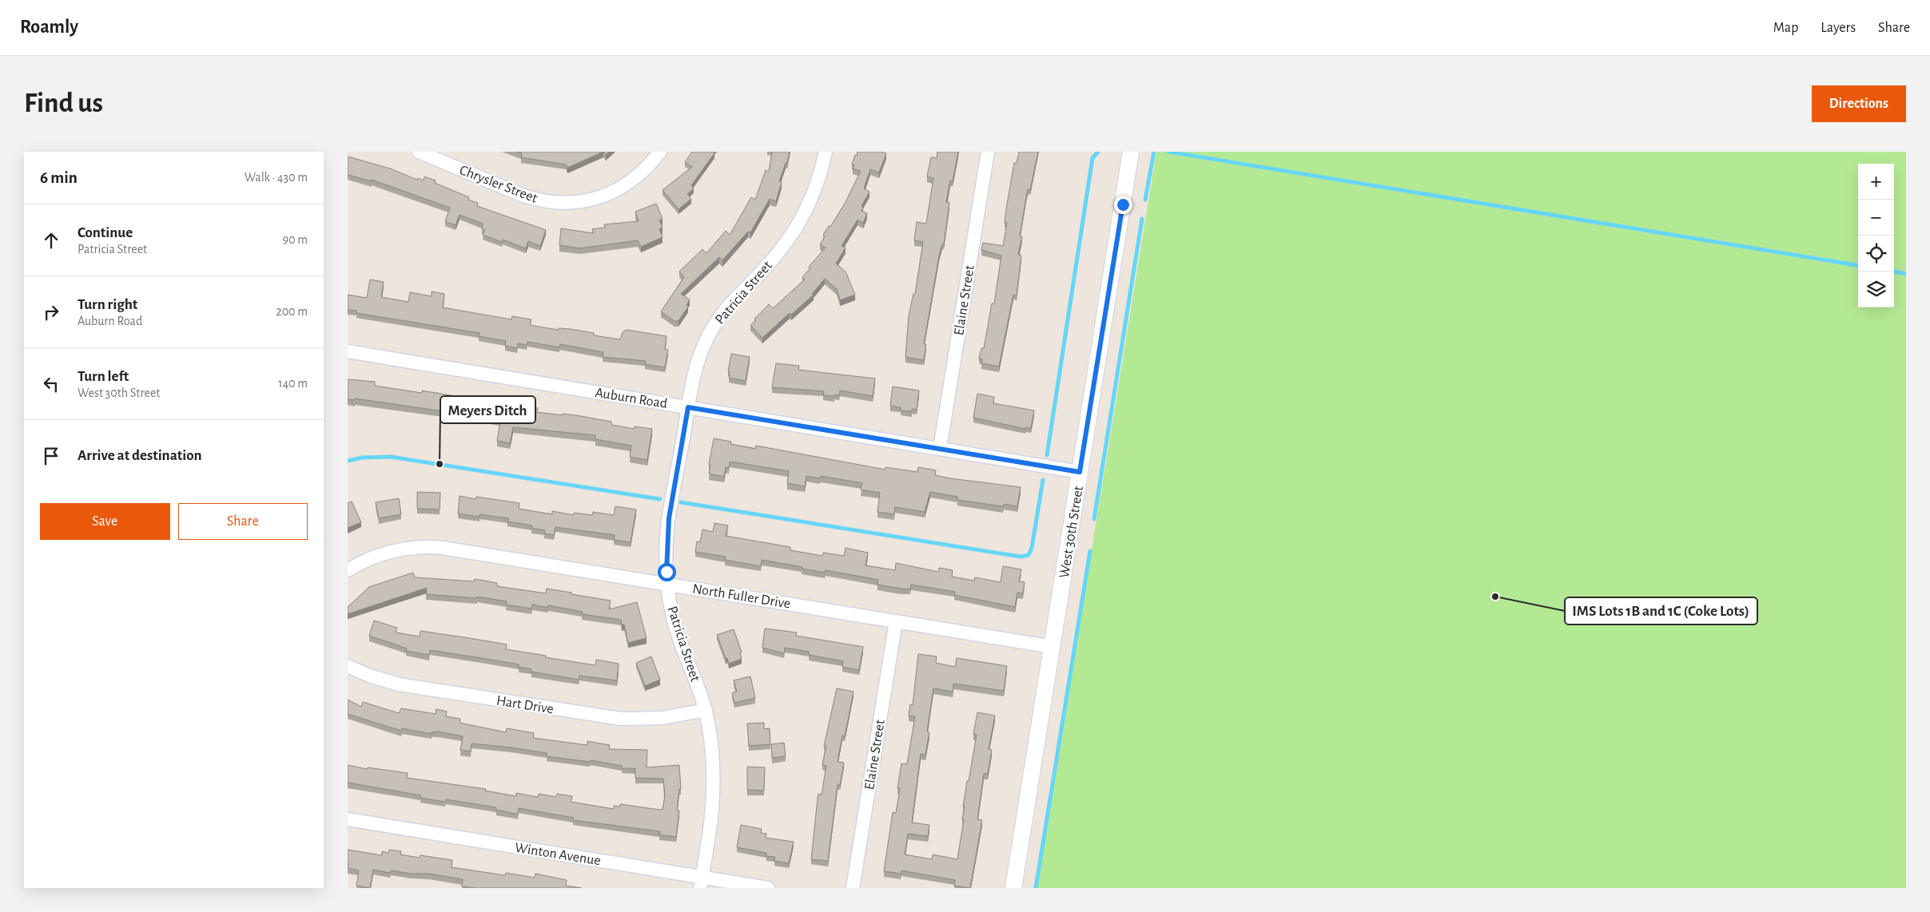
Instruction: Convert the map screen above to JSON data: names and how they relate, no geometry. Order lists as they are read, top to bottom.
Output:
{
  "streets": {
    "street": [
      "Chrysler Street",
      "Patricia Street",
      "Elaine Street",
      "Auburn Road",
      "West 30th Street",
      "North Fuller Drive",
      "Hart Drive",
      "Winton Avenue"
    ]
  },
  "crossings": [
    ["Patricia Street", "Auburn Road"],
    ["Patricia Street", "North Fuller Drive"],
    ["Patricia Street", "Hart Drive"],
    ["Patricia Street", "Winton Avenue"],
    ["Elaine Street", "Auburn Road"],
    ["Elaine Street", "North Fuller Drive"],
    ["Auburn Road", "West 30th Street"],
    ["West 30th Street", "North Fuller Drive"]
  ],
  "places": ["Meyers Ditch", "IMS Lots 1B and 1C (Coke Lots)"],
  "page": {
    "header": "Roamly",
    "nav": ["Map", "Layers", "Share"],
    "buttons": [
      "Directions",
      ["Save", "Share"]
    ],
    "title": "Find us",
    "heading": ["6 min", "Walk · 430 m"],
    "map_buttons": ["+", "−"],
    "list": [
      ["Continue", "Patricia Street", "90 m"],
      ["Turn right", "Auburn Road", "200 m"],
      ["Turn left", "West 30th Street", "140 m"],
      "Arrive at destination"
    ]
  }
}
